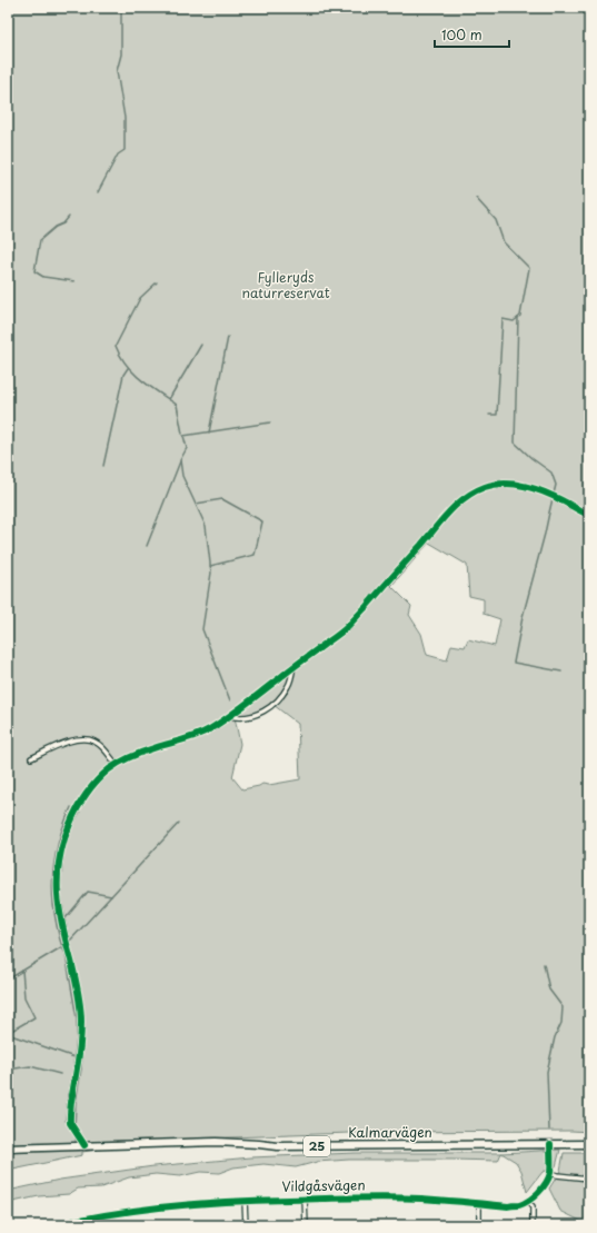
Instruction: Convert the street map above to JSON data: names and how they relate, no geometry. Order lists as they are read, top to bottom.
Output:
{
  "streets": {
    "highway": ["Kalmarvägen", "25"],
    "street": ["Vildgåsvägen"]
  },
  "parks": ["Fylleryds naturreservat"],
  "scale_bar": "100 m"
}
